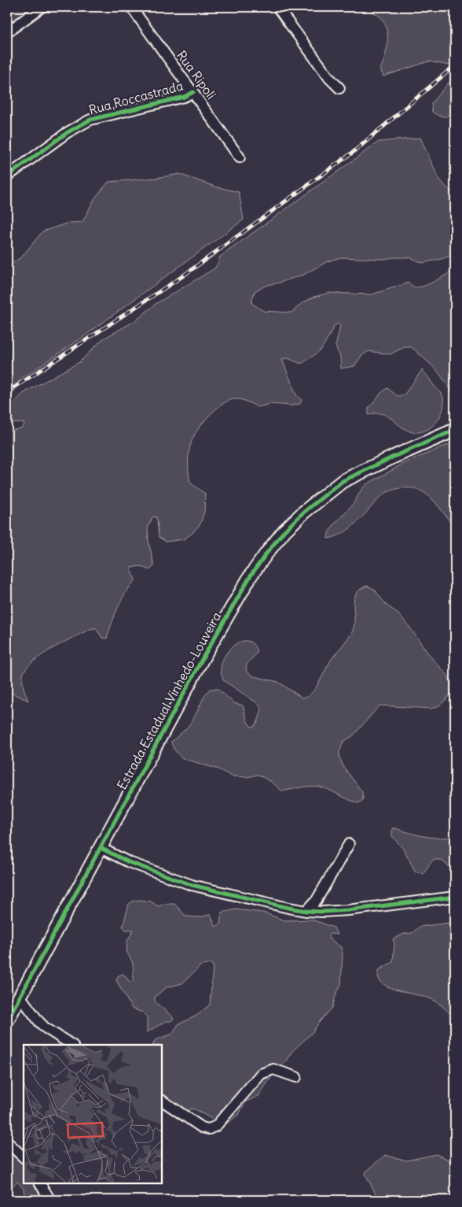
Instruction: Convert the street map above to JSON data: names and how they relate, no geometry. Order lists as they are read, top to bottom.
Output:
{
  "streets": {
    "main road": ["Estrada Estadual Vinhedo-Louveira"],
    "street": ["Rua Ripoli", "Rua Roccastrada"]
  },
  "crossings": [
    ["Rua Ripoli", "Rua Roccastrada"]
  ]
}
